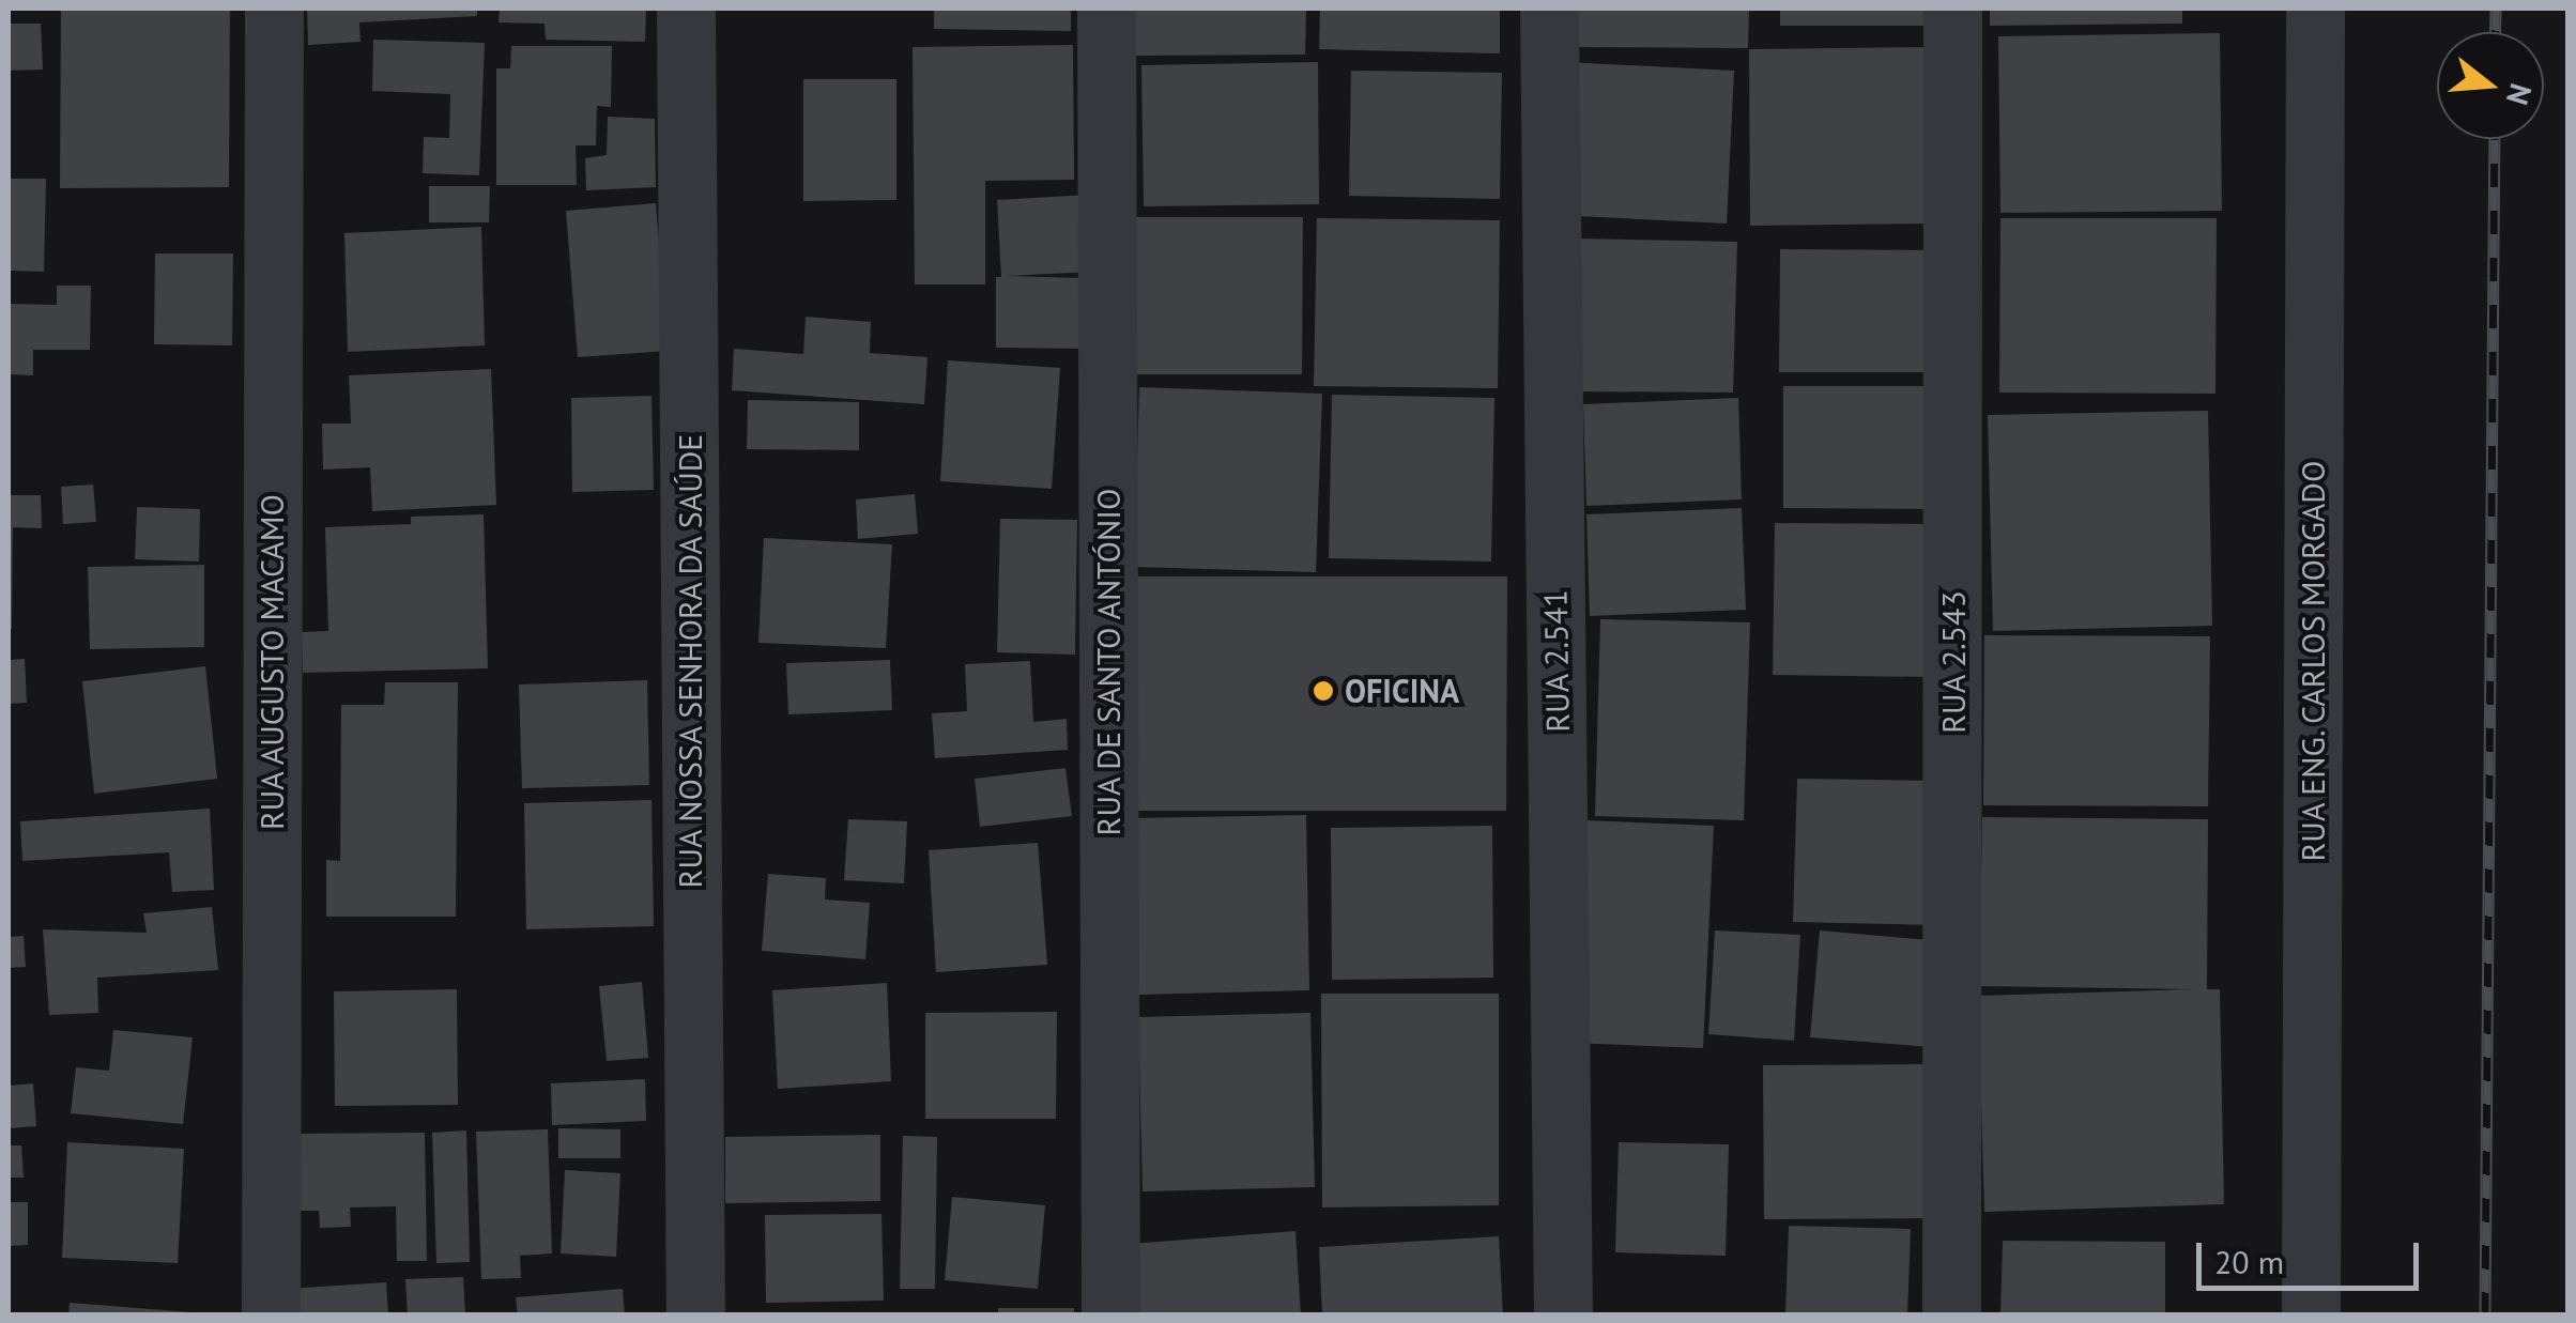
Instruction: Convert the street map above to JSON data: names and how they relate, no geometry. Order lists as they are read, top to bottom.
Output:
{
  "streets": {
    "street": [
      "RUA NOSSA SENHORA DA SAÚDE",
      "RUA 2.541",
      "RUA ENG. CARLOS MORGADO",
      "RUA AUGUSTO MACAMO",
      "RUA DE SANTO ANTÓNIO",
      "RUA 2.543"
    ]
  },
  "places": ["OFICINA"],
  "scale_bar": "20 m",
  "north": "right"
}
